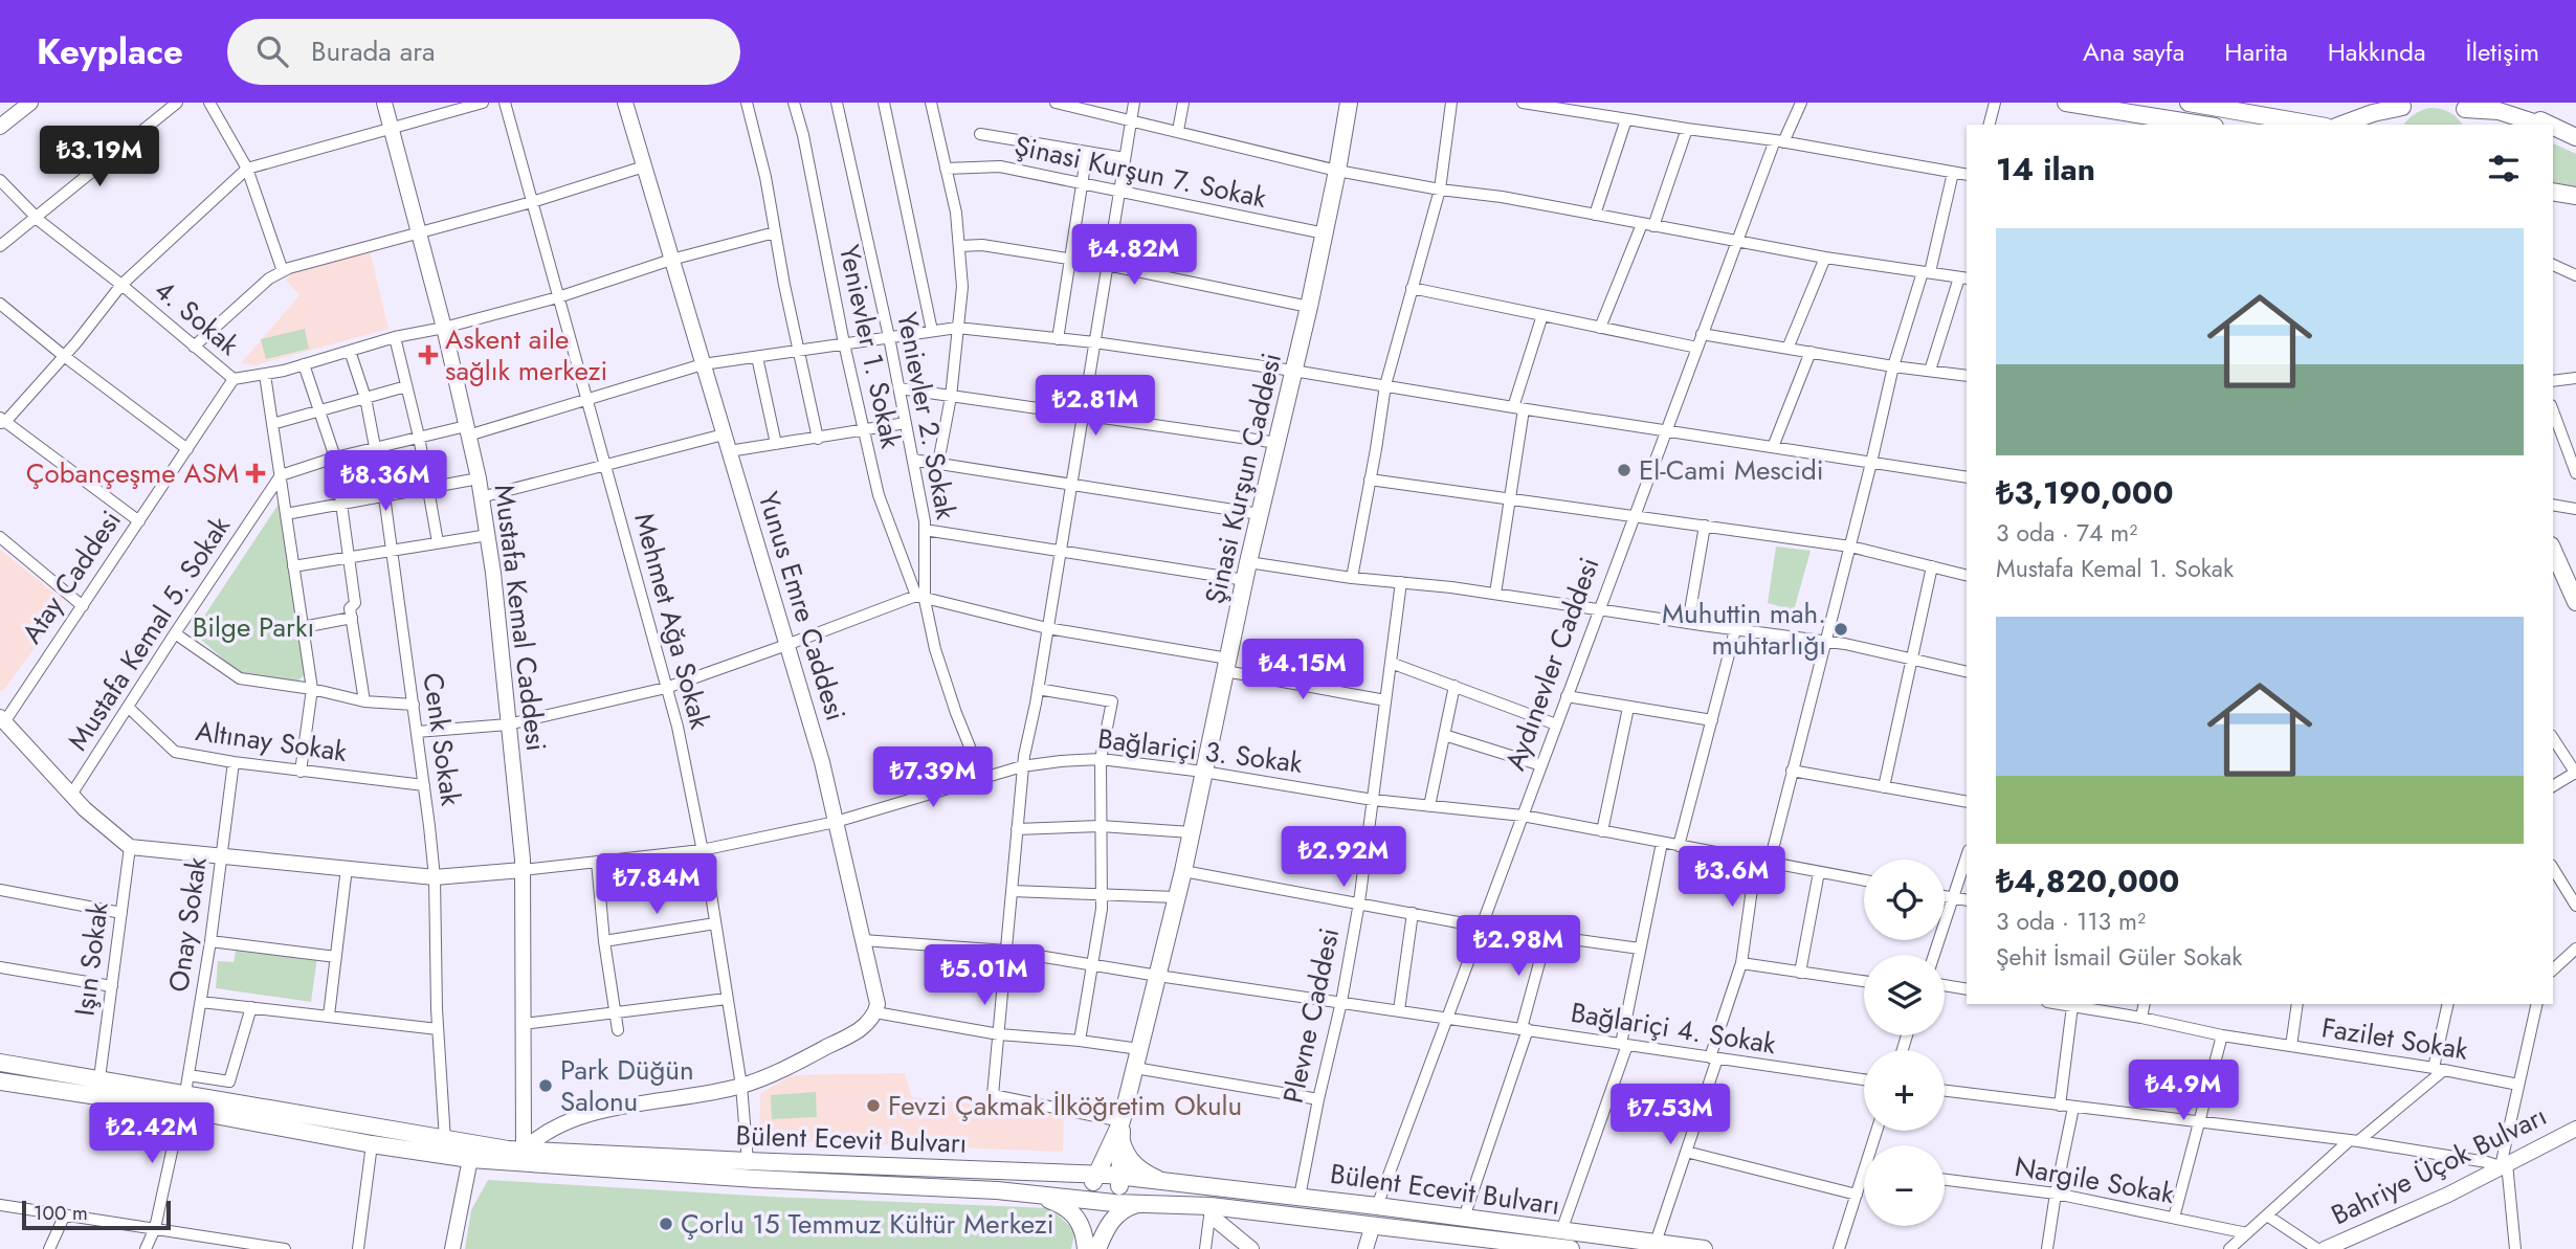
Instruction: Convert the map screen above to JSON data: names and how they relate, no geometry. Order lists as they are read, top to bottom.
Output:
{
  "streets": {
    "main road": ["Şinasi Kurşun Caddesi", "Bülent Ecevit Bulvarı"],
    "street": [
      "Şinasi Kurşun 7. Sokak",
      "4. Sokak",
      "Yenievler 1. Sokak",
      "Yenievler 2. Sokak",
      "Atay Caddesi",
      "Yunus Emre Caddesi",
      "Mustafa Kemal Caddesi",
      "Mehmet Ağa Sokak",
      "Mustafa Kemal 5. Sokak",
      "Aydınevler Caddesi",
      "Cenk Sokak",
      "Altınay Sokak",
      "Bağlariçi 3. Sokak",
      "Onay Sokak",
      "Işın Sokak",
      "Plevne Caddesi",
      "Bağlariçi 4. Sokak",
      "Fazilet Sokak",
      "Bahriye Üçok Bulvarı",
      "Nargile Sokak"
    ]
  },
  "crossings": [
    ["Şinasi Kurşun 7. Sokak", "Şinasi Kurşun Caddesi"],
    ["4. Sokak", "Atay Caddesi"],
    ["4. Sokak", "Yunus Emre Caddesi"],
    ["4. Sokak", "Mustafa Kemal Caddesi"],
    ["4. Sokak", "Mehmet Ağa Sokak"],
    ["4. Sokak", "Cenk Sokak"],
    ["Yenievler 1. Sokak", "Yenievler 2. Sokak"],
    ["Yenievler 2. Sokak", "Bağlariçi 3. Sokak"],
    ["Şinasi Kurşun Caddesi", "Bağlariçi 3. Sokak"],
    ["Şinasi Kurşun Caddesi", "Bağlariçi 4. Sokak"],
    ["Şinasi Kurşun Caddesi", "Bülent Ecevit Bulvarı"],
    ["Yunus Emre Caddesi", "Bağlariçi 3. Sokak"],
    ["Yunus Emre Caddesi", "Bağlariçi 4. Sokak"],
    ["Mustafa Kemal Caddesi", "Bağlariçi 3. Sokak"],
    ["Mustafa Kemal Caddesi", "Bülent Ecevit Bulvarı"],
    ["Mehmet Ağa Sokak", "Bağlariçi 3. Sokak"],
    ["Mehmet Ağa Sokak", "Bülent Ecevit Bulvarı"],
    ["Mustafa Kemal 5. Sokak", "Altınay Sokak"],
    ["Aydınevler Caddesi", "Bağlariçi 3. Sokak"],
    ["Aydınevler Caddesi", "Bağlariçi 4. Sokak"],
    ["Aydınevler Caddesi", "Bülent Ecevit Bulvarı"],
    ["Cenk Sokak", "Altınay Sokak"],
    ["Cenk Sokak", "Bülent Ecevit Bulvarı"],
    ["Altınay Sokak", "Onay Sokak"],
    ["Bağlariçi 3. Sokak", "Plevne Caddesi"],
    ["Onay Sokak", "Bülent Ecevit Bulvarı"],
    ["Işın Sokak", "Bülent Ecevit Bulvarı"],
    ["Plevne Caddesi", "Bağlariçi 4. Sokak"],
    ["Plevne Caddesi", "Bülent Ecevit Bulvarı"]
  ],
  "parks": ["Bilge Parkı"],
  "places": {
    "health": ["Askent aile sağlık merkezi", "Çobançeşme ASM"],
    "other": [
      "El-Cami Mescidi",
      "Muhuttin mah. muhtarlığı",
      "Park Düğün Salonu",
      "Fevzi Çakmak İlköğretim Okulu",
      "Çorlu 15 Temmuz Kültür Merkezi"
    ]
  },
  "scale_bar": "100 m",
  "page": {
    "header": "Keyplace",
    "search": "Burada ara",
    "nav": [
      "Ana sayfa",
      "Harita",
      "Hakkında",
      "İletişim"
    ],
    "heading": "14 ilan",
    "price": [
      "₺3.19M",
      "₺4.82M",
      "₺2.81M",
      "₺8.36M",
      "₺4.15M",
      "₺7.39M",
      "₺2.92M",
      "₺3.6M",
      "₺7.84M",
      "₺2.98M",
      "₺5.01M",
      "₺4.9M",
      "₺7.53M",
      "₺2.42M"
    ],
    "list": [
      {
        "name": "₺3,190,000",
        "note": "3 oda · 74 m² · Mustafa Kemal 1. Sokak"
      },
      {
        "name": "₺4,820,000",
        "note": "3 oda · 113 m² · Şehit İsmail Güler Sokak"
      }
    ],
    "map_buttons": ["+", "−"],
    "scale": "100 m"
  }
}
